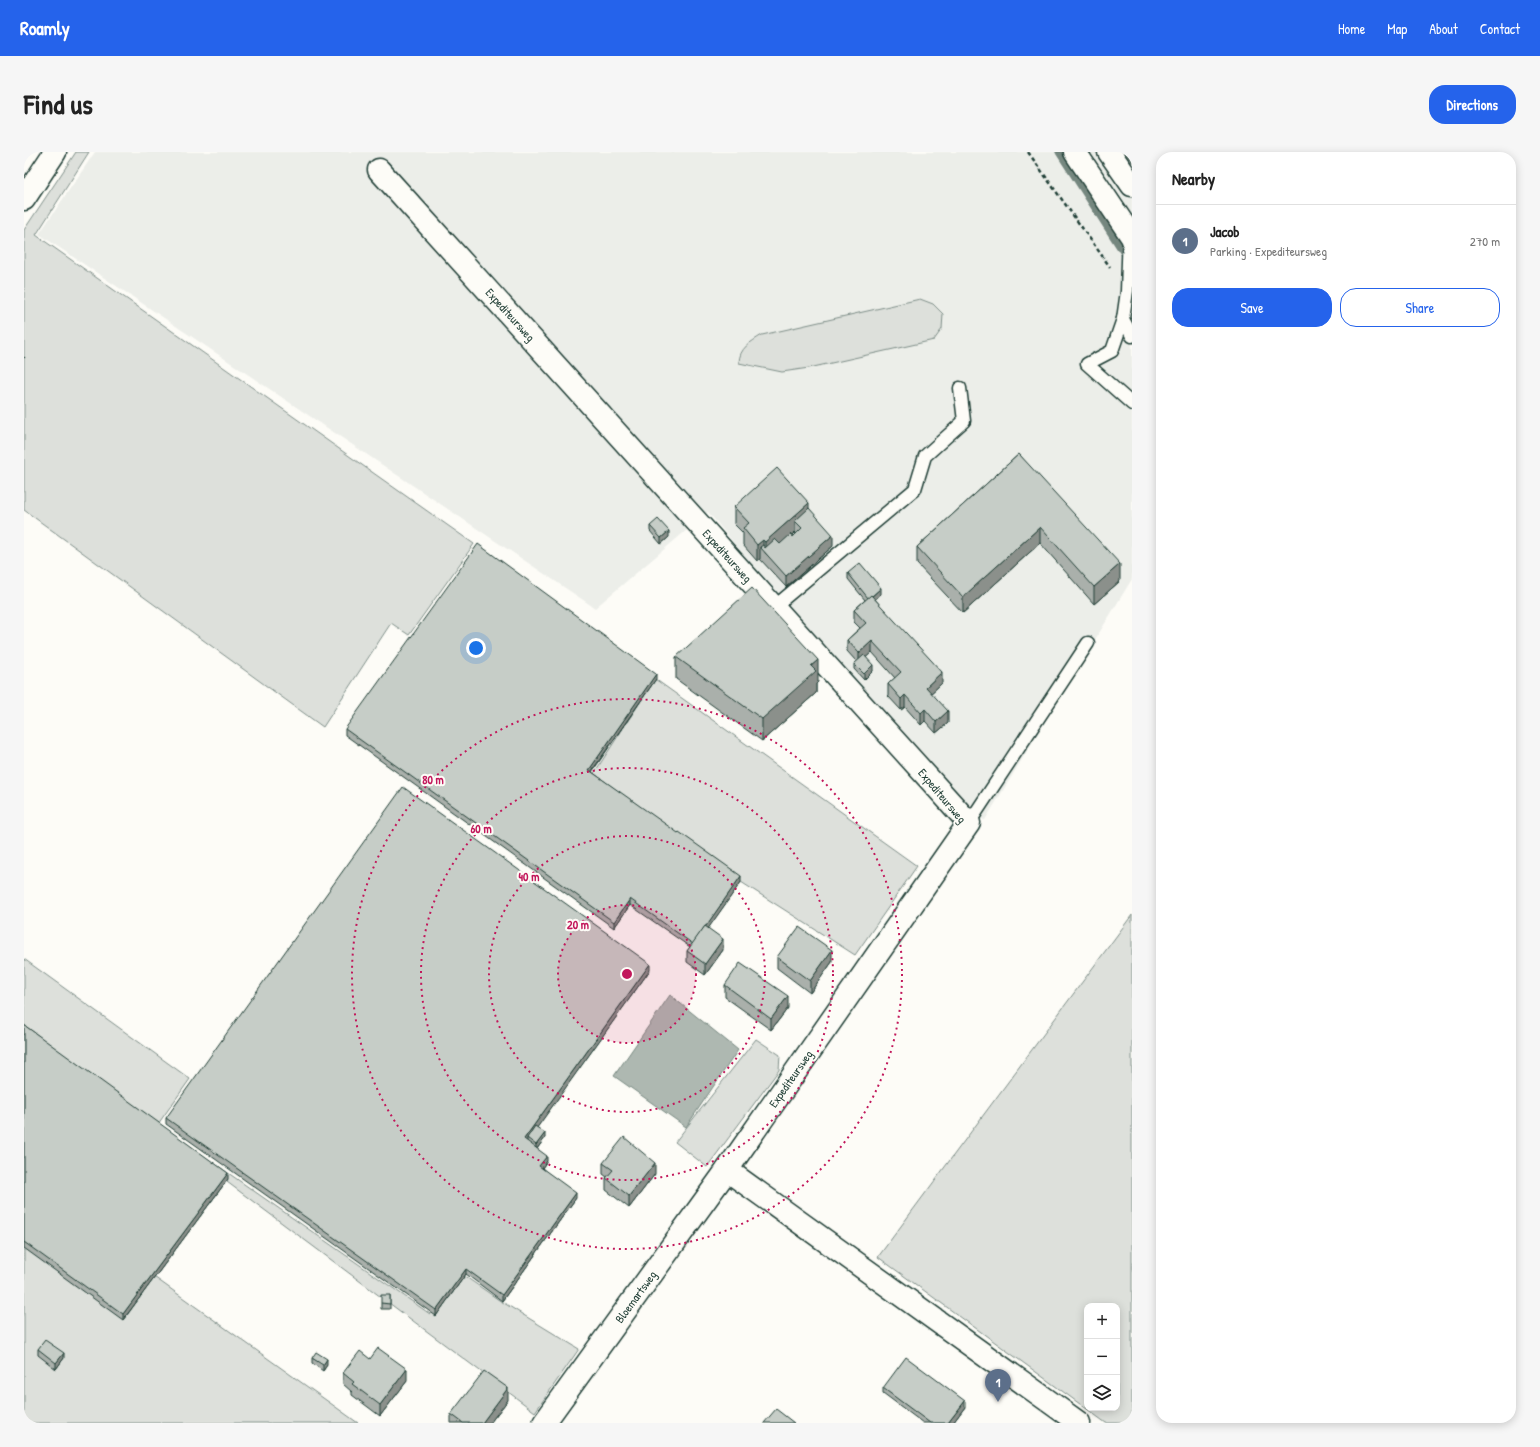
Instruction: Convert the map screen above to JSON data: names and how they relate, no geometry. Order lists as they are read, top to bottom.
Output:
{
  "streets": {
    "street": ["Expediteursweg", "Bloemartsweg"]
  },
  "crossings": [
    ["Expediteursweg", "Bloemartsweg"]
  ],
  "page": {
    "header": "Roamly",
    "nav": [
      "Home",
      "Map",
      "About",
      "Contact"
    ],
    "title": "Find us",
    "buttons": [
      "Directions",
      ["Save", "Share"]
    ],
    "heading": "Nearby",
    "list": [
      {
        "mark": "1",
        "name": "Jacob",
        "note": "Parking · Expediteursweg",
        "value": "270 m"
      }
    ],
    "map_buttons": ["+", "−"],
    "pins": "1"
  },
  "rings": [
    "80 m",
    "60 m",
    "40 m",
    "20 m"
  ]
}
